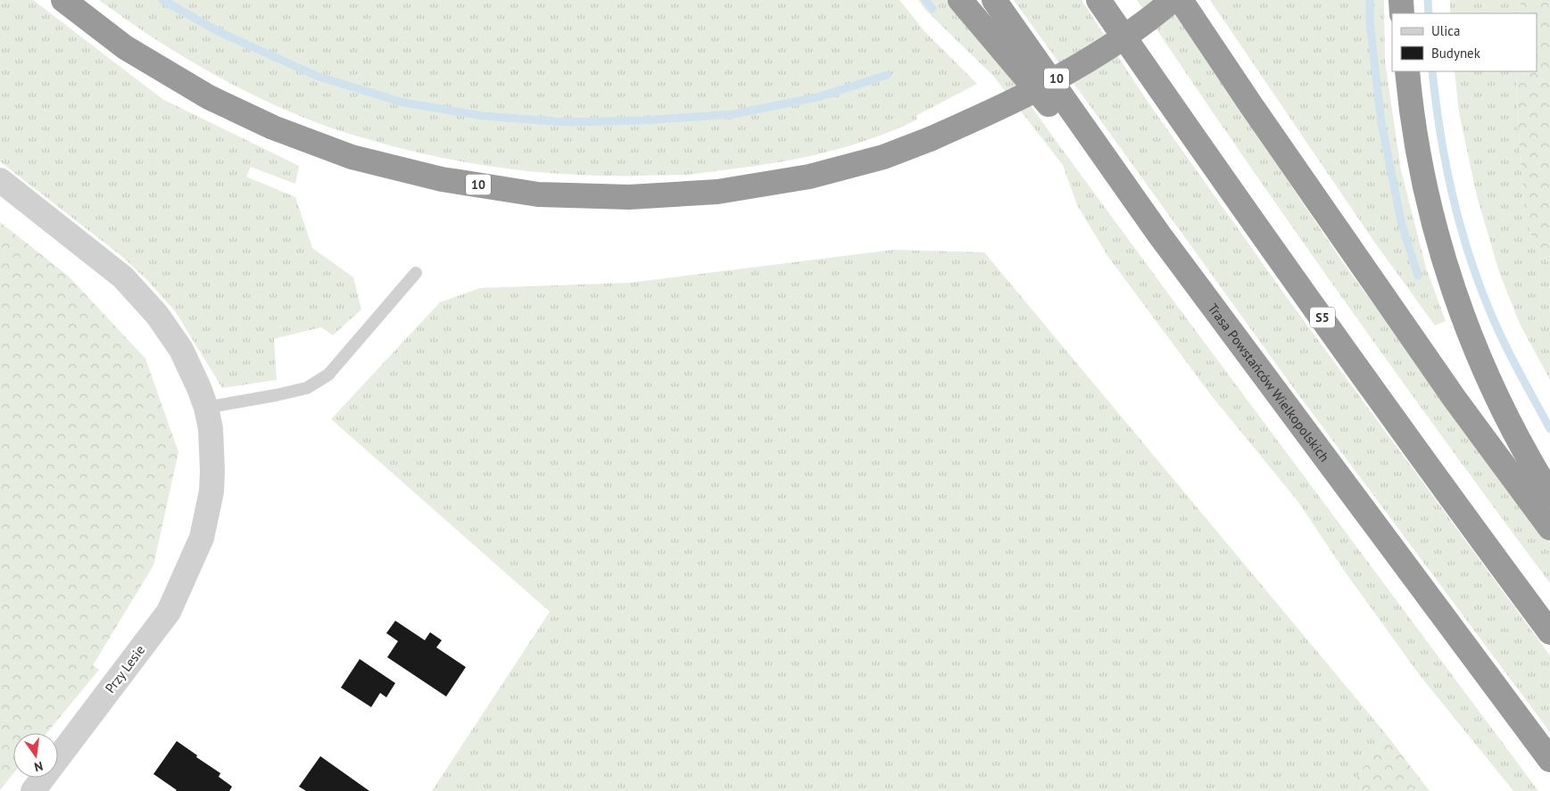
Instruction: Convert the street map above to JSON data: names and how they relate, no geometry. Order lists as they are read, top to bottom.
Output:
{
  "streets": {
    "highway": ["10", "S5", "Trasa Powstańców Wielkopolskich"],
    "street": ["Przy Lesie"]
  },
  "legend": ["Ulica", "Budynek"],
  "north": "bottom"
}
